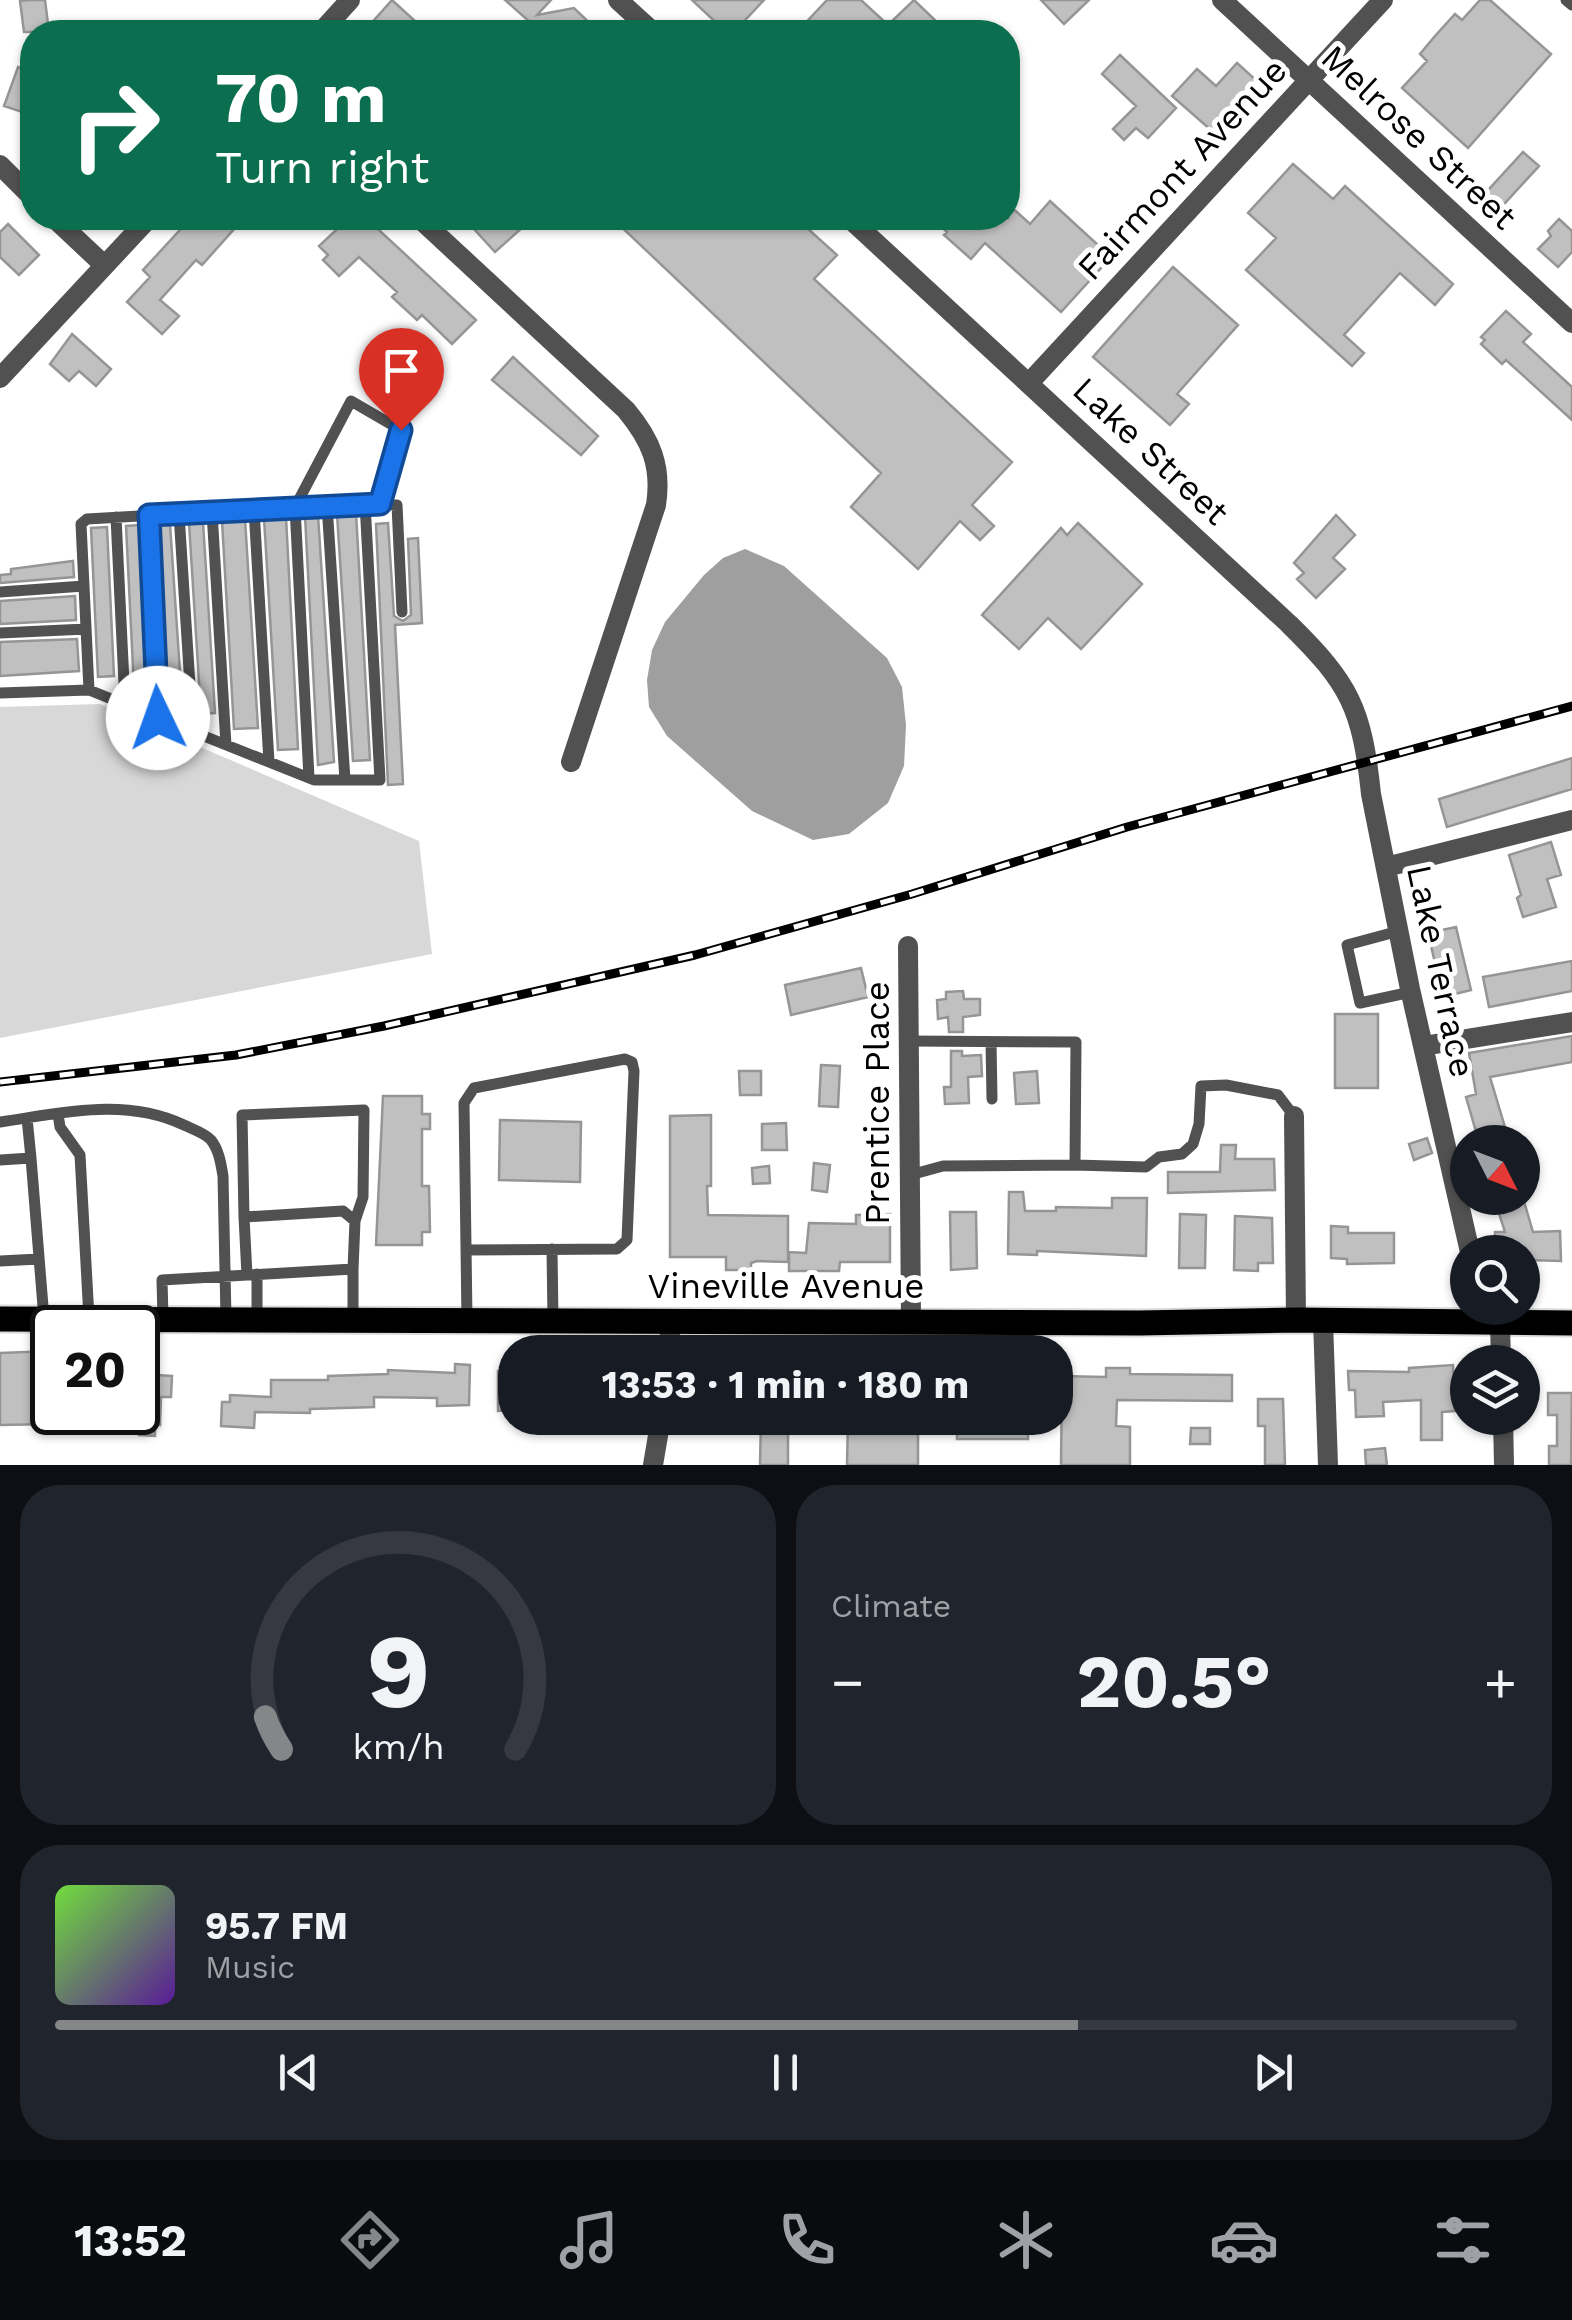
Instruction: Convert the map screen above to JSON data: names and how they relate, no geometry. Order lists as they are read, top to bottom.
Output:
{
  "streets": {
    "main road": ["Vineville Avenue"],
    "street": [
      "Melrose Street",
      "Fairmont Avenue",
      "Lake Street",
      "Lake Terrace",
      "Prentice Place"
    ]
  },
  "crossings": [
    ["Melrose Street", "Fairmont Avenue"],
    ["Fairmont Avenue", "Lake Street"],
    ["Lake Street", "Lake Terrace"],
    ["Prentice Place", "Vineville Avenue"]
  ],
  "north": "bottom right",
  "page": {
    "turn": ["70 m", "Turn right"],
    "limit": "20",
    "trip": "13:53 · 1 min · 180 m",
    "tile": "Climate",
    "heat": ["−", "20.5°", "+"],
    "song": ["95.7 FM", "Music"],
    "tabs": "13:52",
    "gauge": ["9", "km/h"]
  }
}
